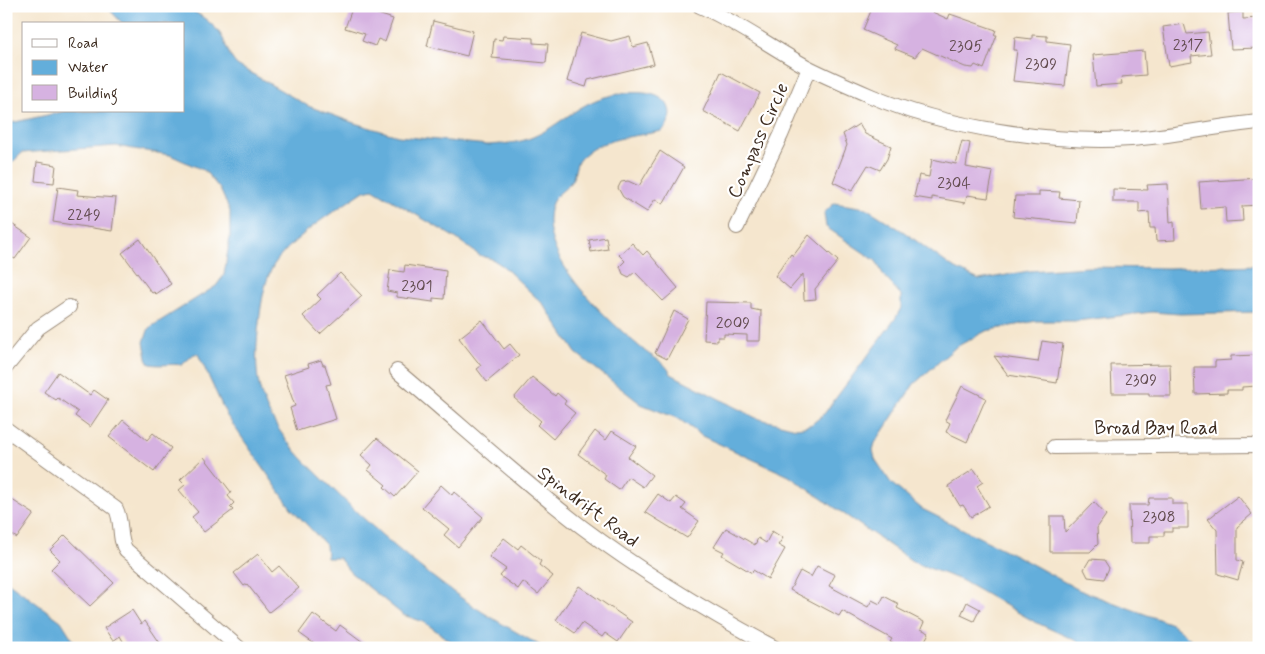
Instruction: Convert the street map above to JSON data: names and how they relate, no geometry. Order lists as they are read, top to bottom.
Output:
{
  "streets": {
    "street": ["Compass Circle", "Broad Bay Road", "Spindrift Road"]
  },
  "house_numbers": [
    "2317",
    "2305",
    "2309",
    "2304",
    "2249",
    "2301",
    "2009",
    "2309",
    "2308"
  ],
  "legend": ["Road", "Water", "Building"]
}
